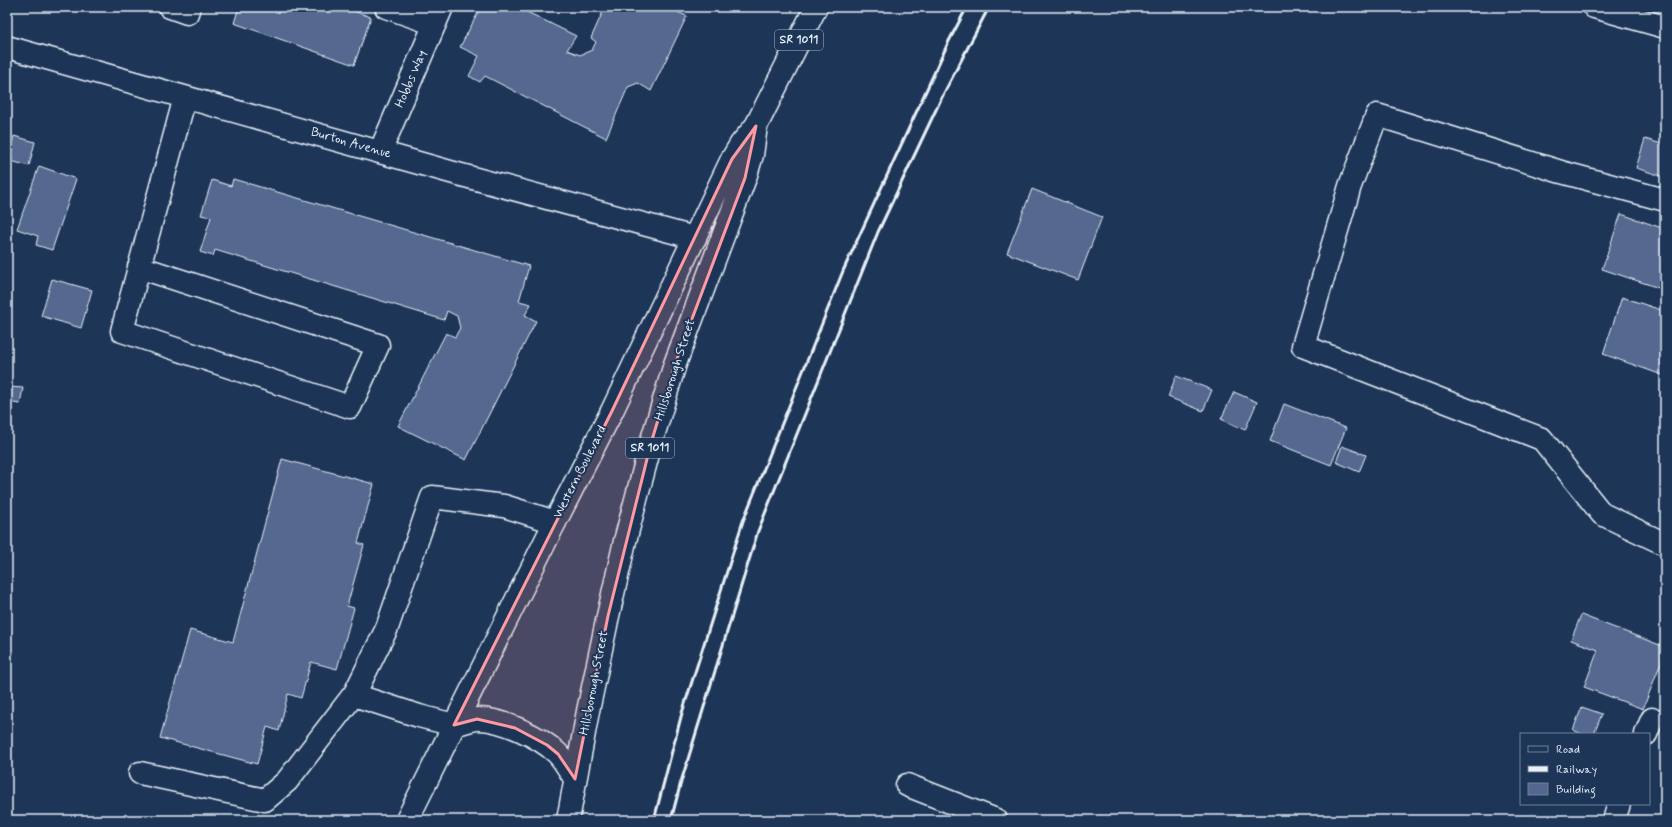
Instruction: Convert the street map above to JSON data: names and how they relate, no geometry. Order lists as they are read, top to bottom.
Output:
{
  "streets": {
    "main road": [
      "SR 1011",
      "Hobbs Way",
      "Burton Avenue",
      "Hillsborough Street",
      "Western Boulevard"
    ]
  },
  "crossings": [
    ["Hobbs Way", "Burton Avenue"],
    ["Burton Avenue", "Western Boulevard"],
    ["Hillsborough Street", "Western Boulevard"]
  ],
  "legend": ["Road", "Railway", "Building"]
}
